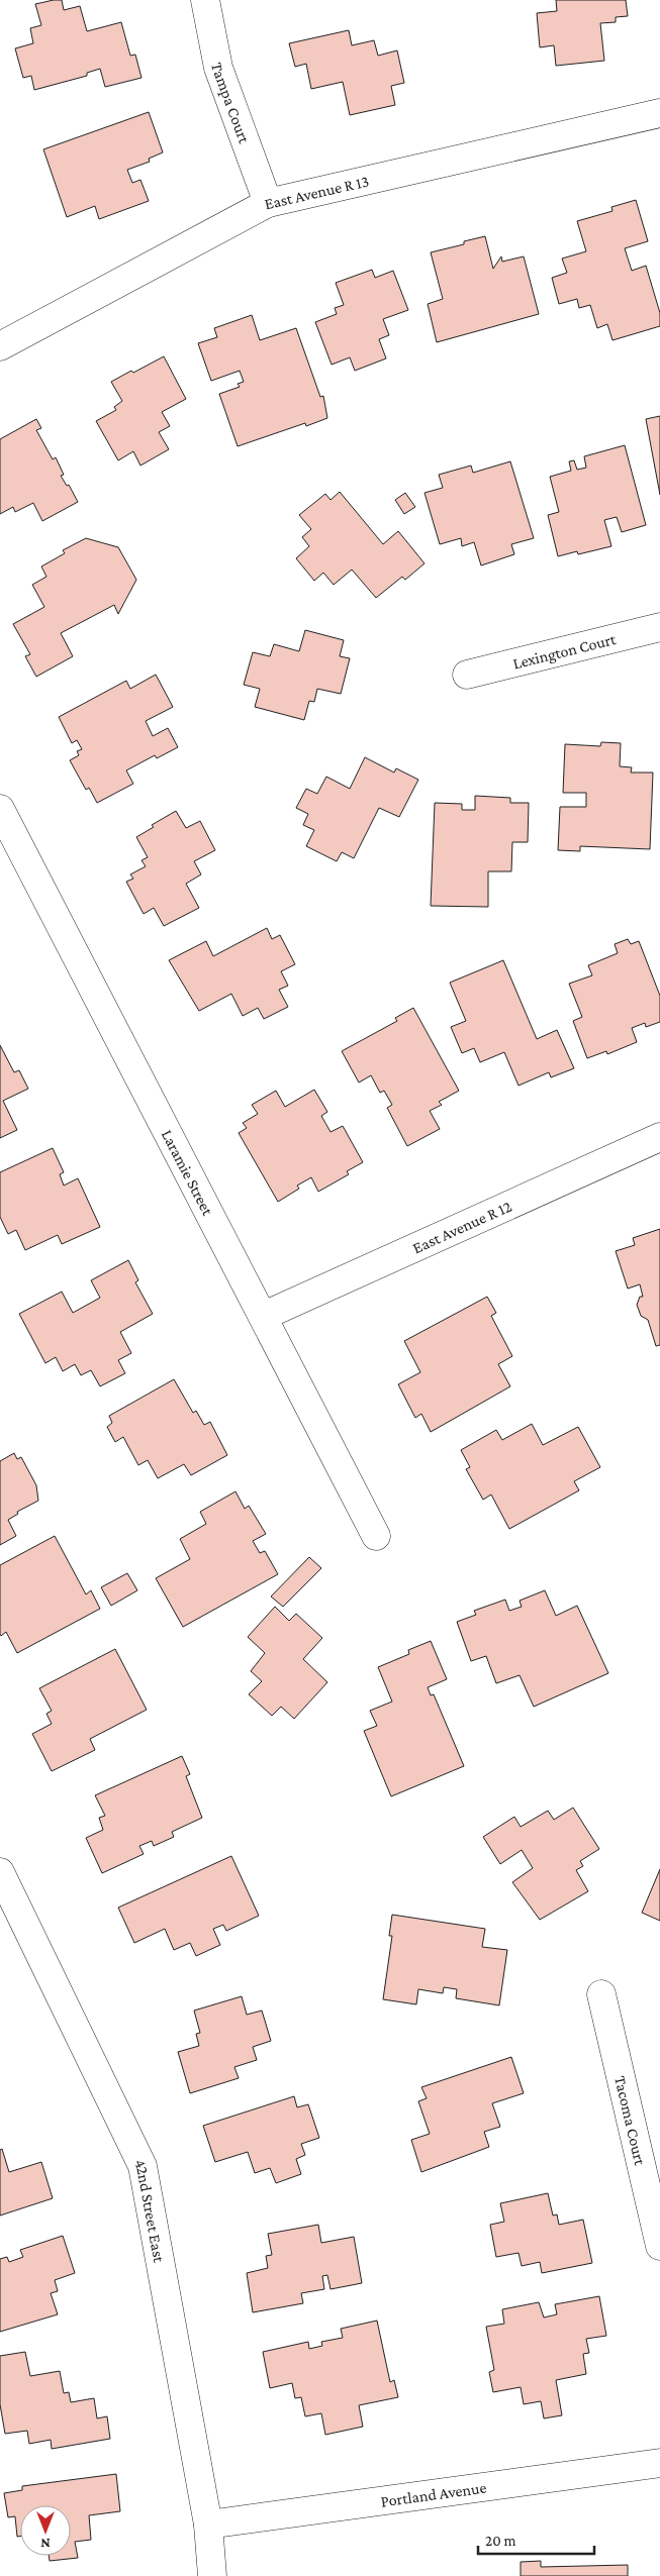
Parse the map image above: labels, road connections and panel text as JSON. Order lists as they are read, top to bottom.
{
  "streets": {
    "street": [
      "Tampa Court",
      "East Avenue R 13",
      "Lexington Court",
      "Laramie Street",
      "East Avenue R 12",
      "Tacoma Court",
      "42nd Street East",
      "Portland Avenue"
    ]
  },
  "crossings": [
    ["Tampa Court", "East Avenue R 13"],
    ["Laramie Street", "East Avenue R 12"],
    ["42nd Street East", "Portland Avenue"]
  ],
  "scale_bar": "20 m",
  "north": "bottom"
}
